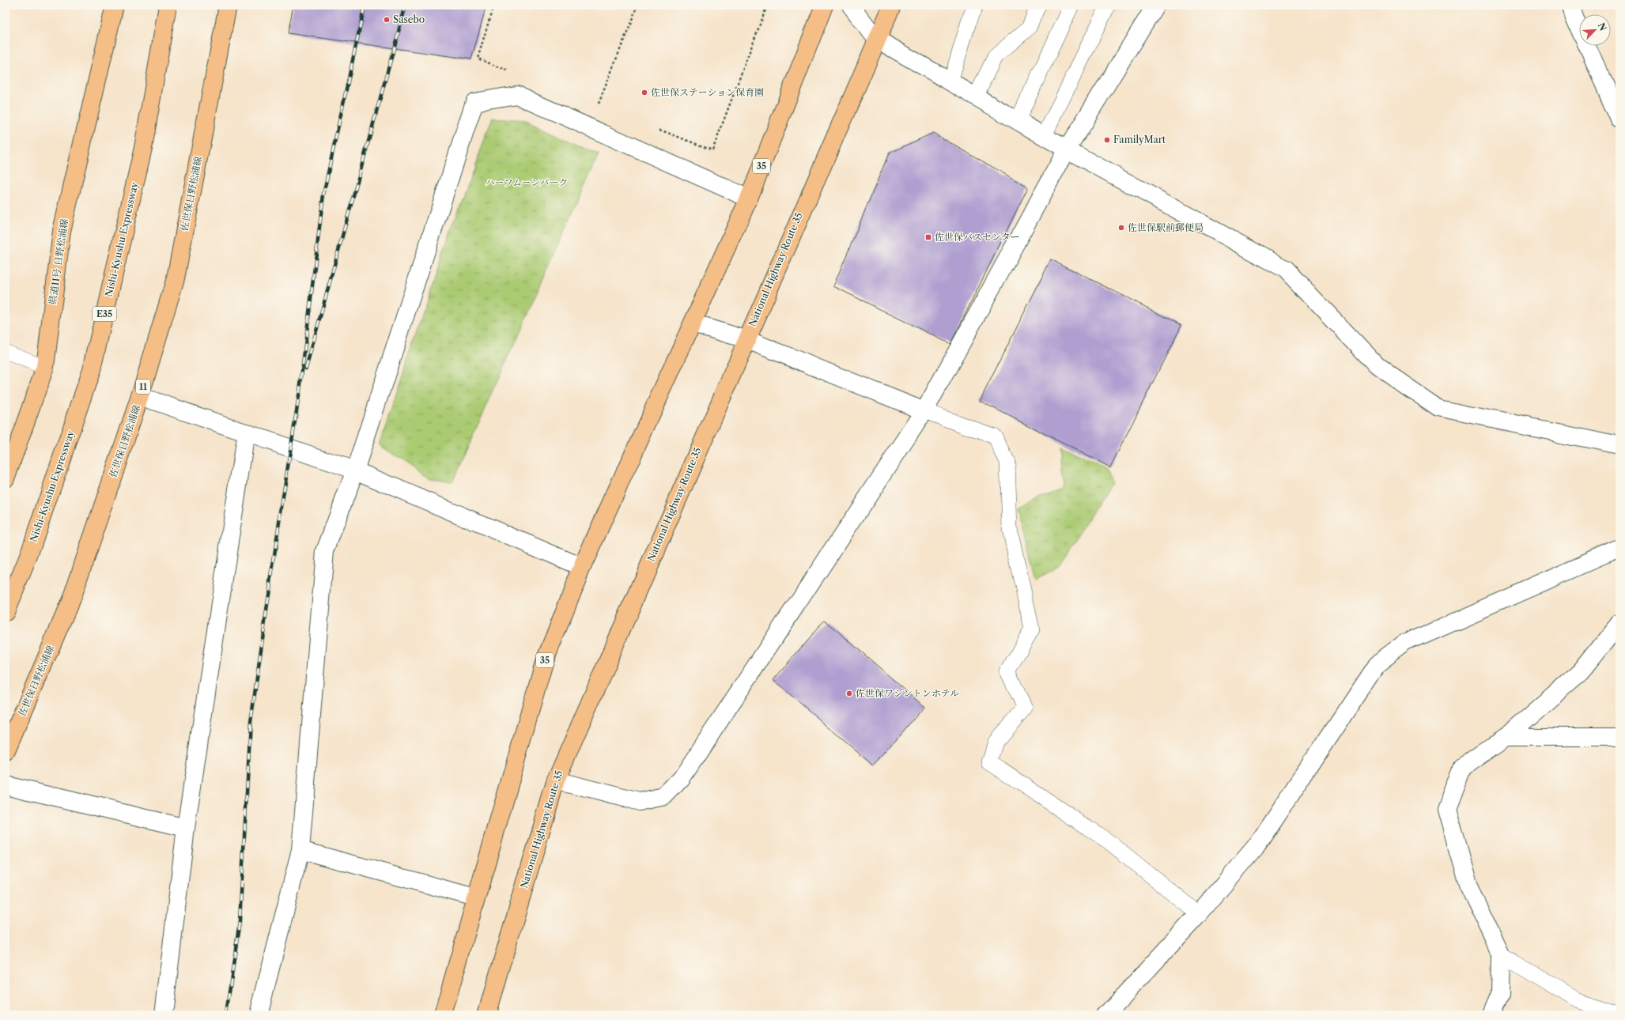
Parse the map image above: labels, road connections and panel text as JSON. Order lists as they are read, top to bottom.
{
  "streets": {
    "main road": [
      "35",
      "佐世保日野松浦線",
      "Nishi-Kyushu Expressway",
      "県道11号 日野松浦線",
      "National Highway Route 35",
      "E35",
      "11"
    ]
  },
  "parks": ["ハーフムーンパーク"],
  "places": {
    "other": [
      "Sasebo",
      "佐世保ステーション保育園",
      "FamilyMart",
      "佐世保駅前郵便局",
      "佐世保ワシントンホテル"
    ],
    "transit": ["佐世保バスセンター"]
  },
  "north": "top right"
}
